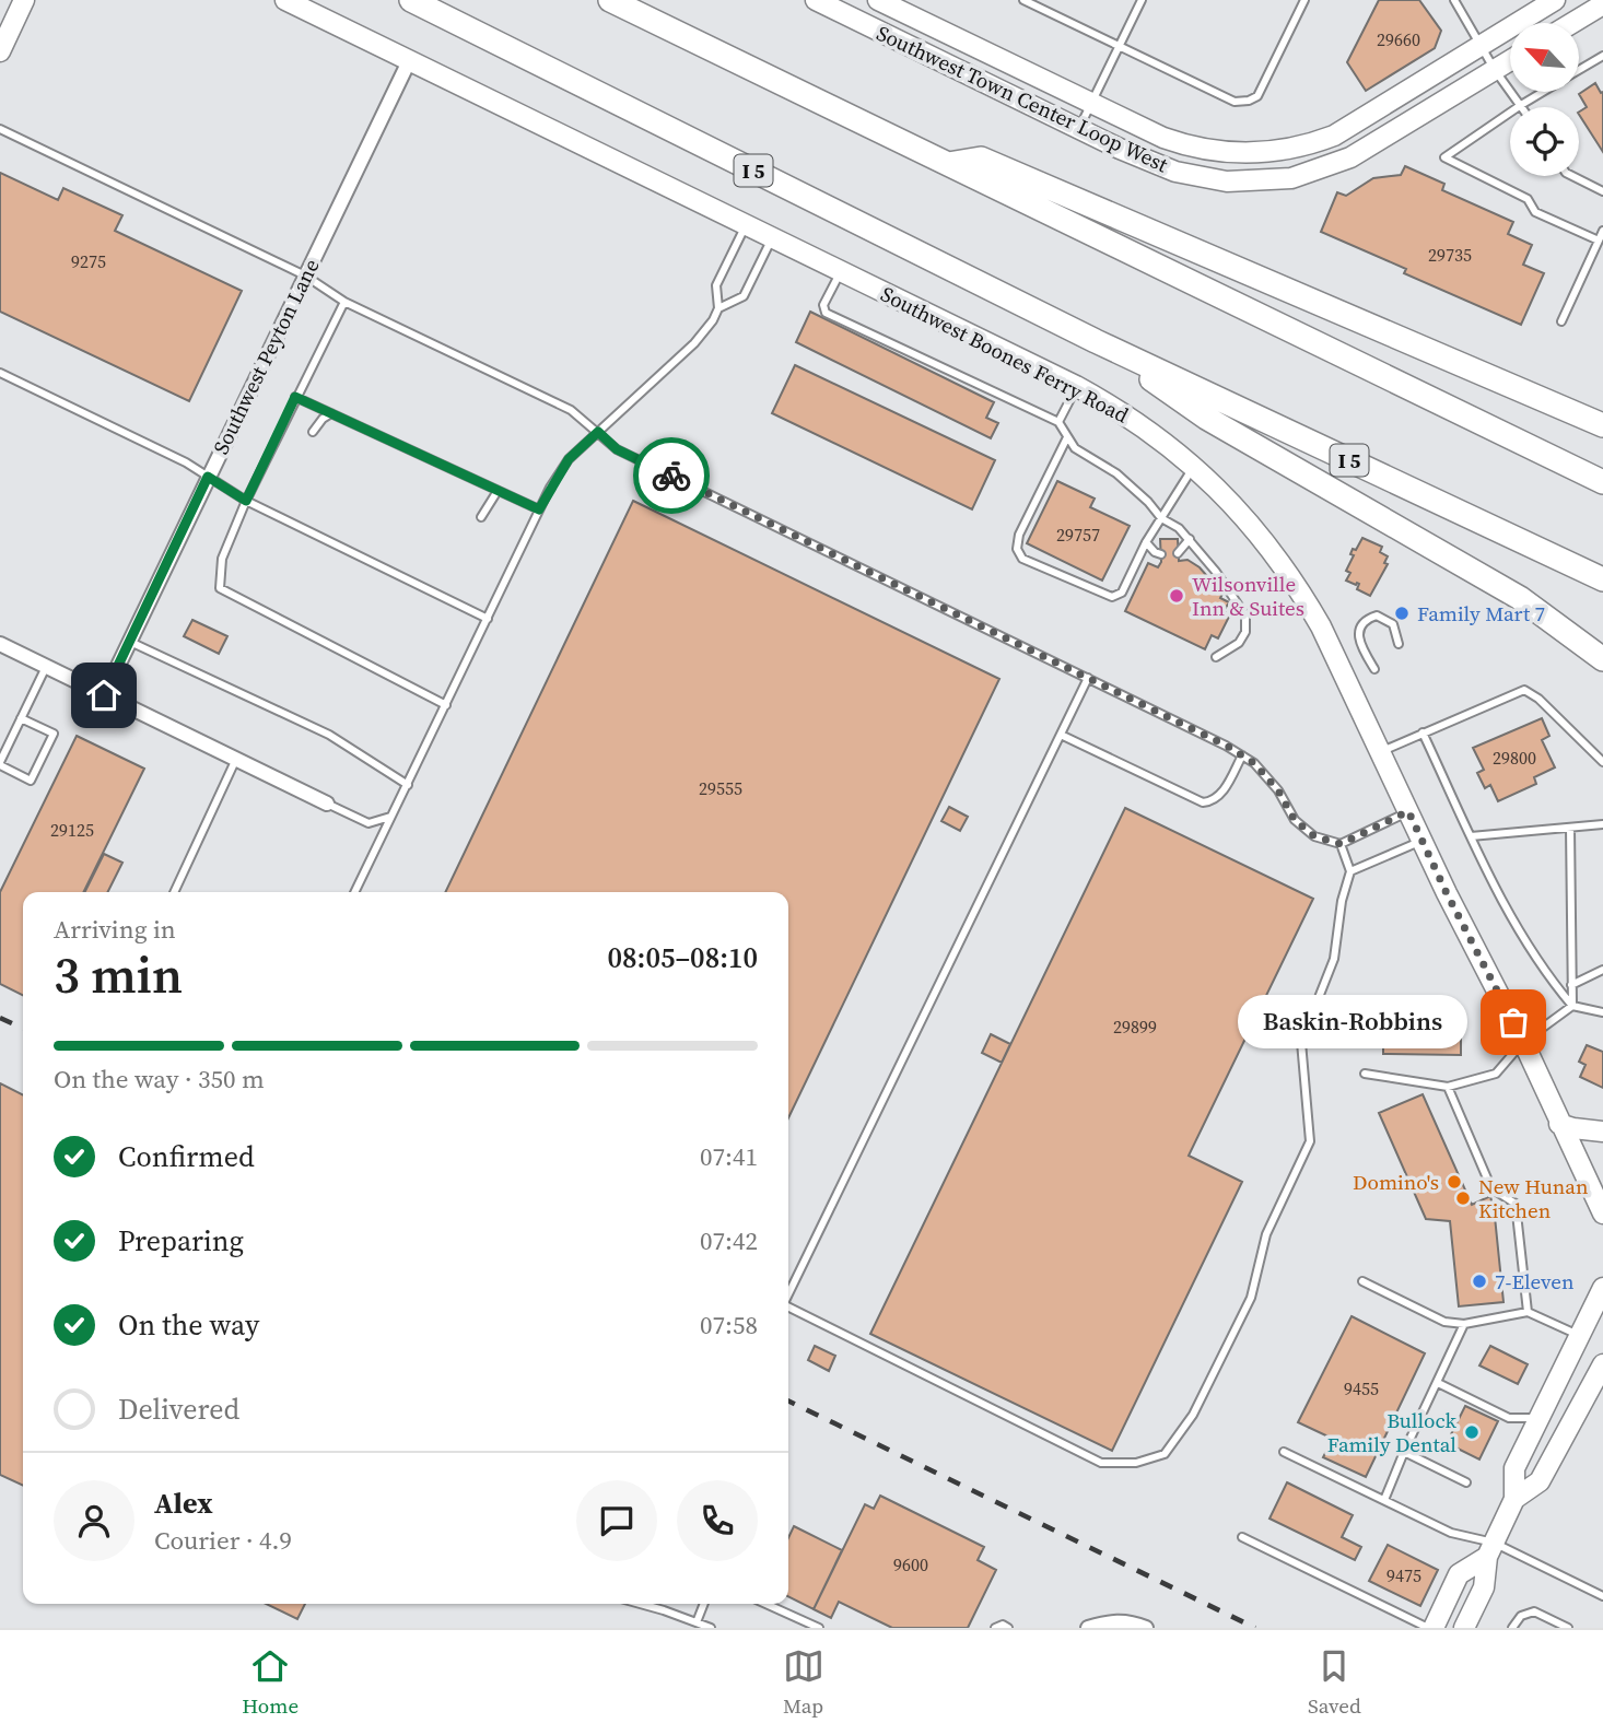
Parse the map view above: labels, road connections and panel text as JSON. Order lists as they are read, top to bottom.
{
  "streets": {
    "highway": ["I 5"],
    "main road": ["Southwest Town Center Loop West", "Southwest Boones Ferry Road"],
    "street": ["Southwest Peyton Lane"]
  },
  "crossings": [
    ["Southwest Boones Ferry Road", "Southwest Peyton Lane"]
  ],
  "places": [
    "Wilsonville Inn & Suites",
    "Family Mart 7",
    "Baskin-Robbins",
    "Domino's",
    "New Hunan Kitchen",
    "7-Eleven",
    "Bullock Family Dental"
  ],
  "house_numbers": [
    "29660",
    "29735",
    "9275",
    "29757",
    "29800",
    "29555",
    "29125",
    "29899",
    "9455",
    "9600",
    "9475"
  ],
  "north": "top left",
  "page": {
    "heading": ["3 min", "Arriving in", "08:05–08:10"],
    "panel": ["Alex", "Courier · 4.9"],
    "bubble": "Baskin-Robbins",
    "bar": "On the way · 350 m",
    "list": [
      ["Confirmed", "07:41"],
      ["Preparing", "07:42"],
      ["On the way", "07:58"],
      "Delivered"
    ],
    "tabs": ["Home", "Map", "Saved"]
  }
}
